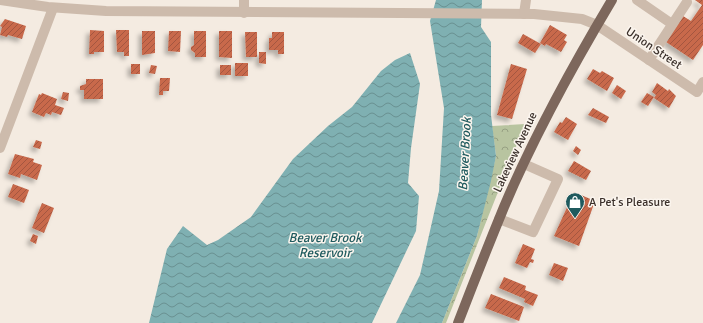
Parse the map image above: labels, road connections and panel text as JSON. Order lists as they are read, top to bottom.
{
  "streets": {
    "main road": ["Lakeview Avenue"],
    "street": ["Union Street"]
  },
  "crossings": [
    ["Union Street", "Lakeview Avenue"]
  ],
  "water": ["Beaver Brook", "Beaver Brook Reservoir"],
  "places": {
    "shop": ["A Pet's Pleasure"]
  }
}
